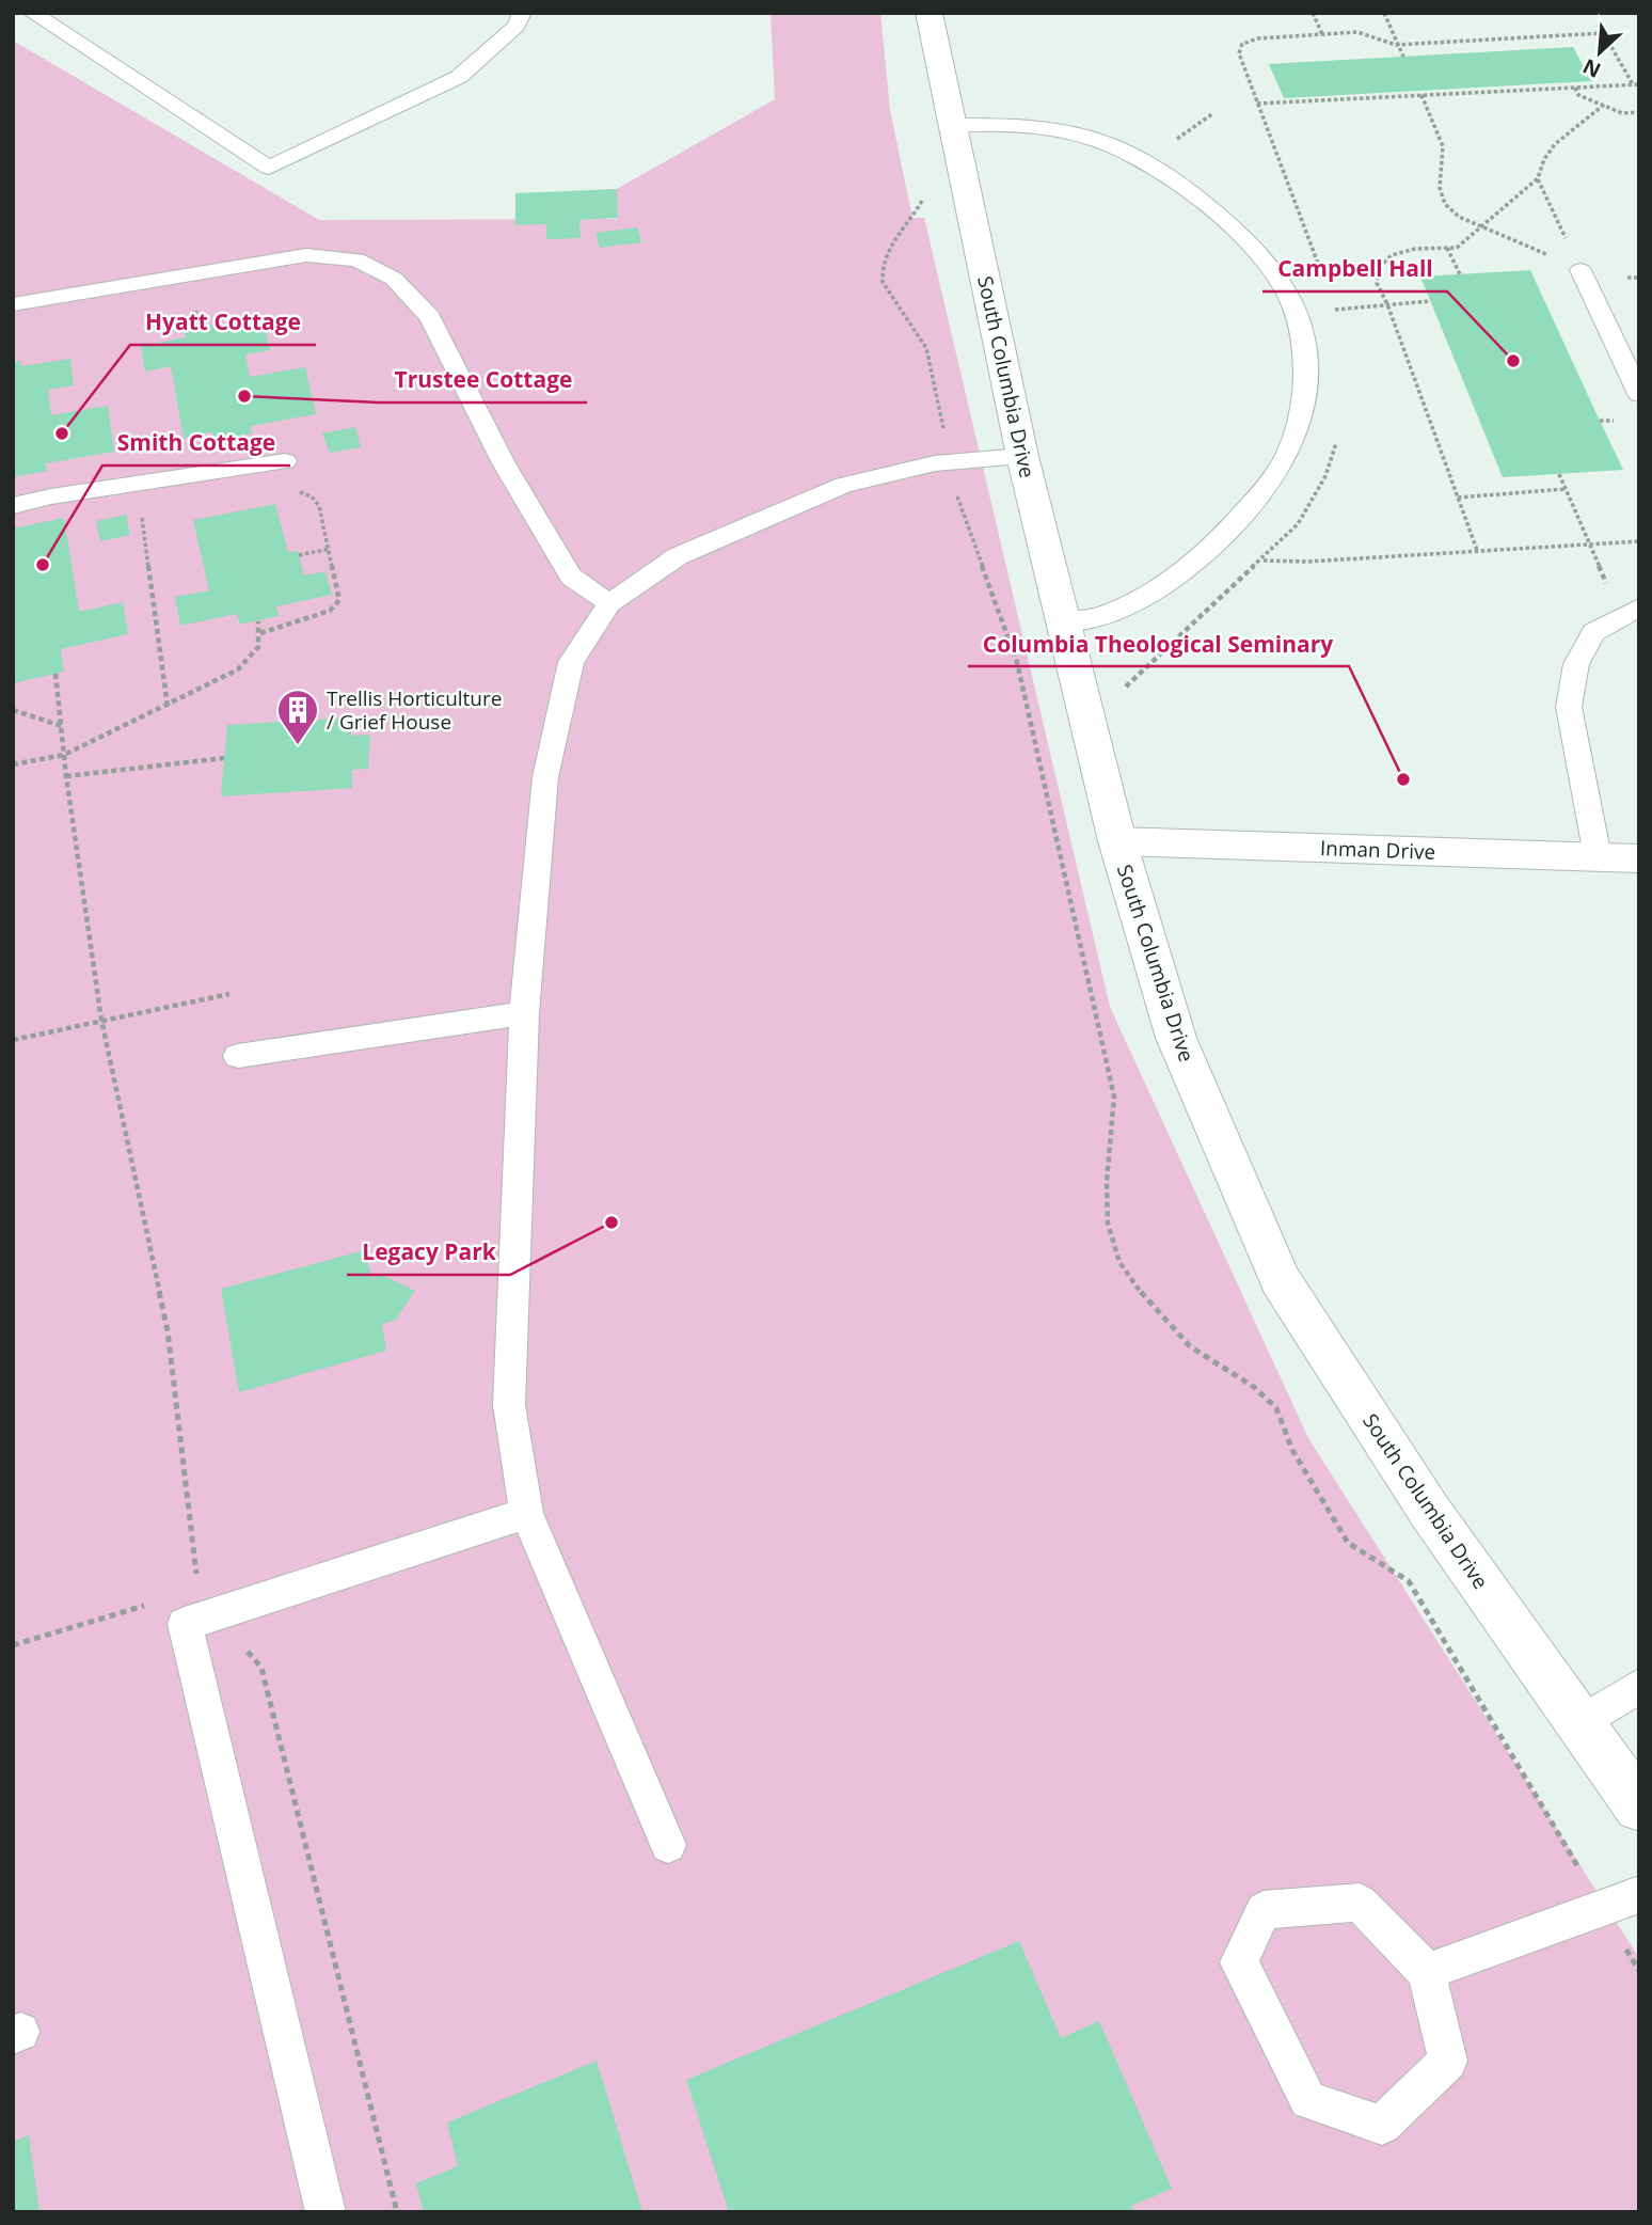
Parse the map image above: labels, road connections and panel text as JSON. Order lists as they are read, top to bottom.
{
  "streets": {
    "main road": ["South Columbia Drive", "Inman Drive"]
  },
  "crossings": [
    ["South Columbia Drive", "Inman Drive"]
  ],
  "places": {
    "other": [
      "Campbell Hall",
      "Trustee Cottage",
      "Hyatt Cottage",
      "Smith Cottage",
      "Columbia Theological Seminary",
      "Legacy Park"
    ],
    "building": ["Trellis Horticulture / Grief House"]
  },
  "north": "bottom left"
}
